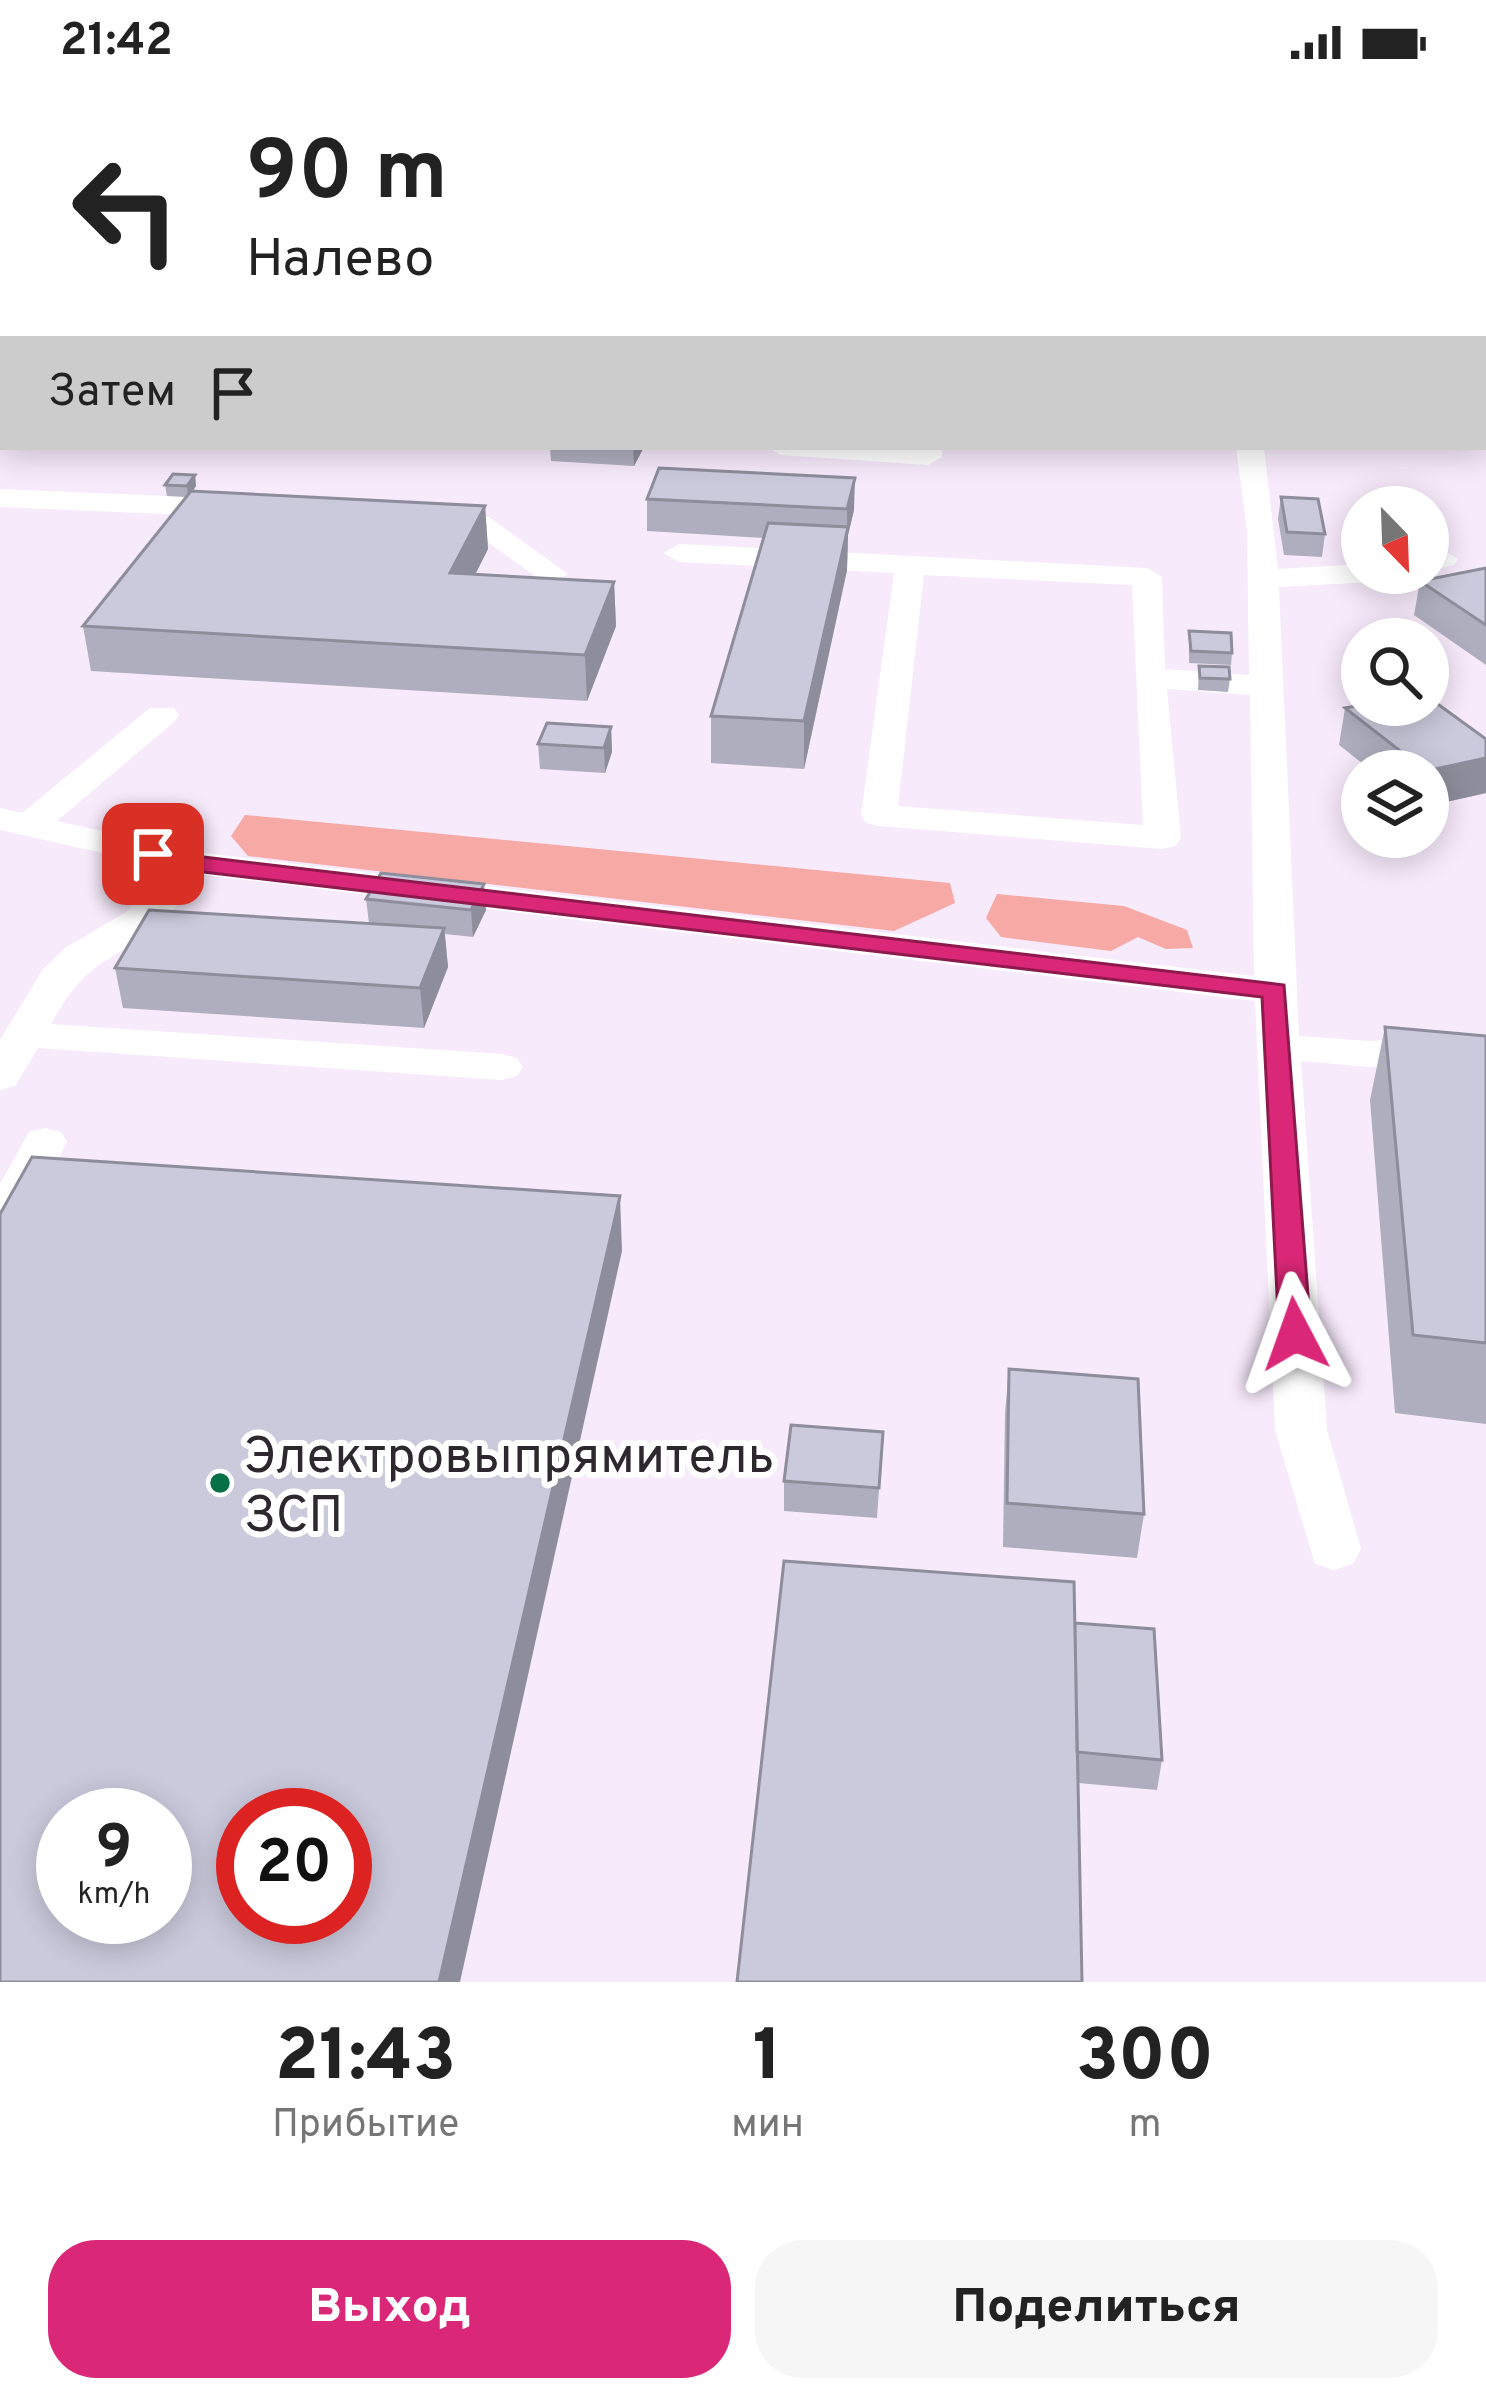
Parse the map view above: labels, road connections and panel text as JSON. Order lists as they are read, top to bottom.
{
  "places": ["Электровыпрямитель ЗСП"],
  "north": "bottom right",
  "page": {
    "status": "21:42",
    "turn": ["90 m", "Налево"],
    "then": "Затем",
    "speed": "9 km/h",
    "limit": "20",
    "eta": [
      "21:43",
      "Прибытие",
      "1",
      "мин",
      "300",
      "m"
    ],
    "buttons": ["Выход", "Поделиться"]
  }
}
